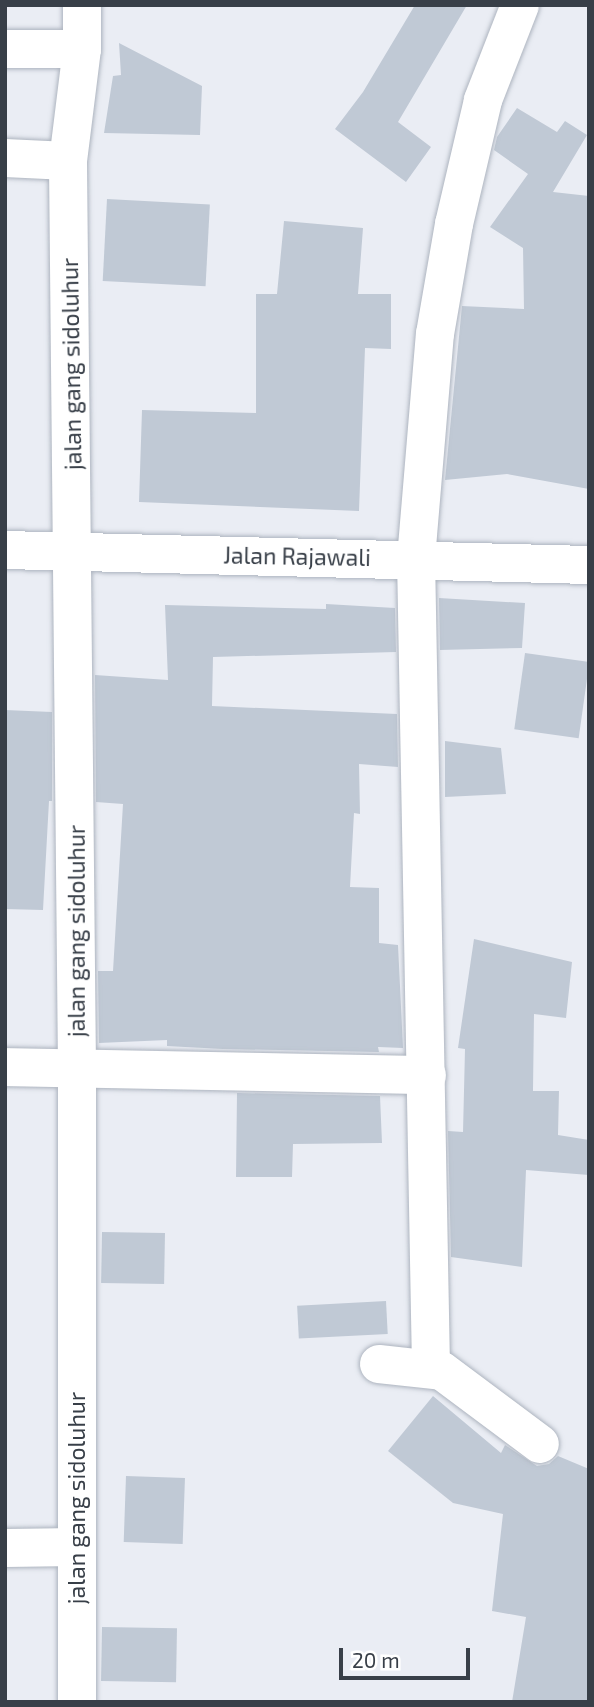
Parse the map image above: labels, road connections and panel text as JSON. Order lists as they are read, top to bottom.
{
  "streets": {
    "street": ["jalan gang sidoluhur", "Jalan Rajawali"]
  },
  "crossings": [
    ["jalan gang sidoluhur", "Jalan Rajawali"]
  ],
  "scale_bar": "20 m"
}
